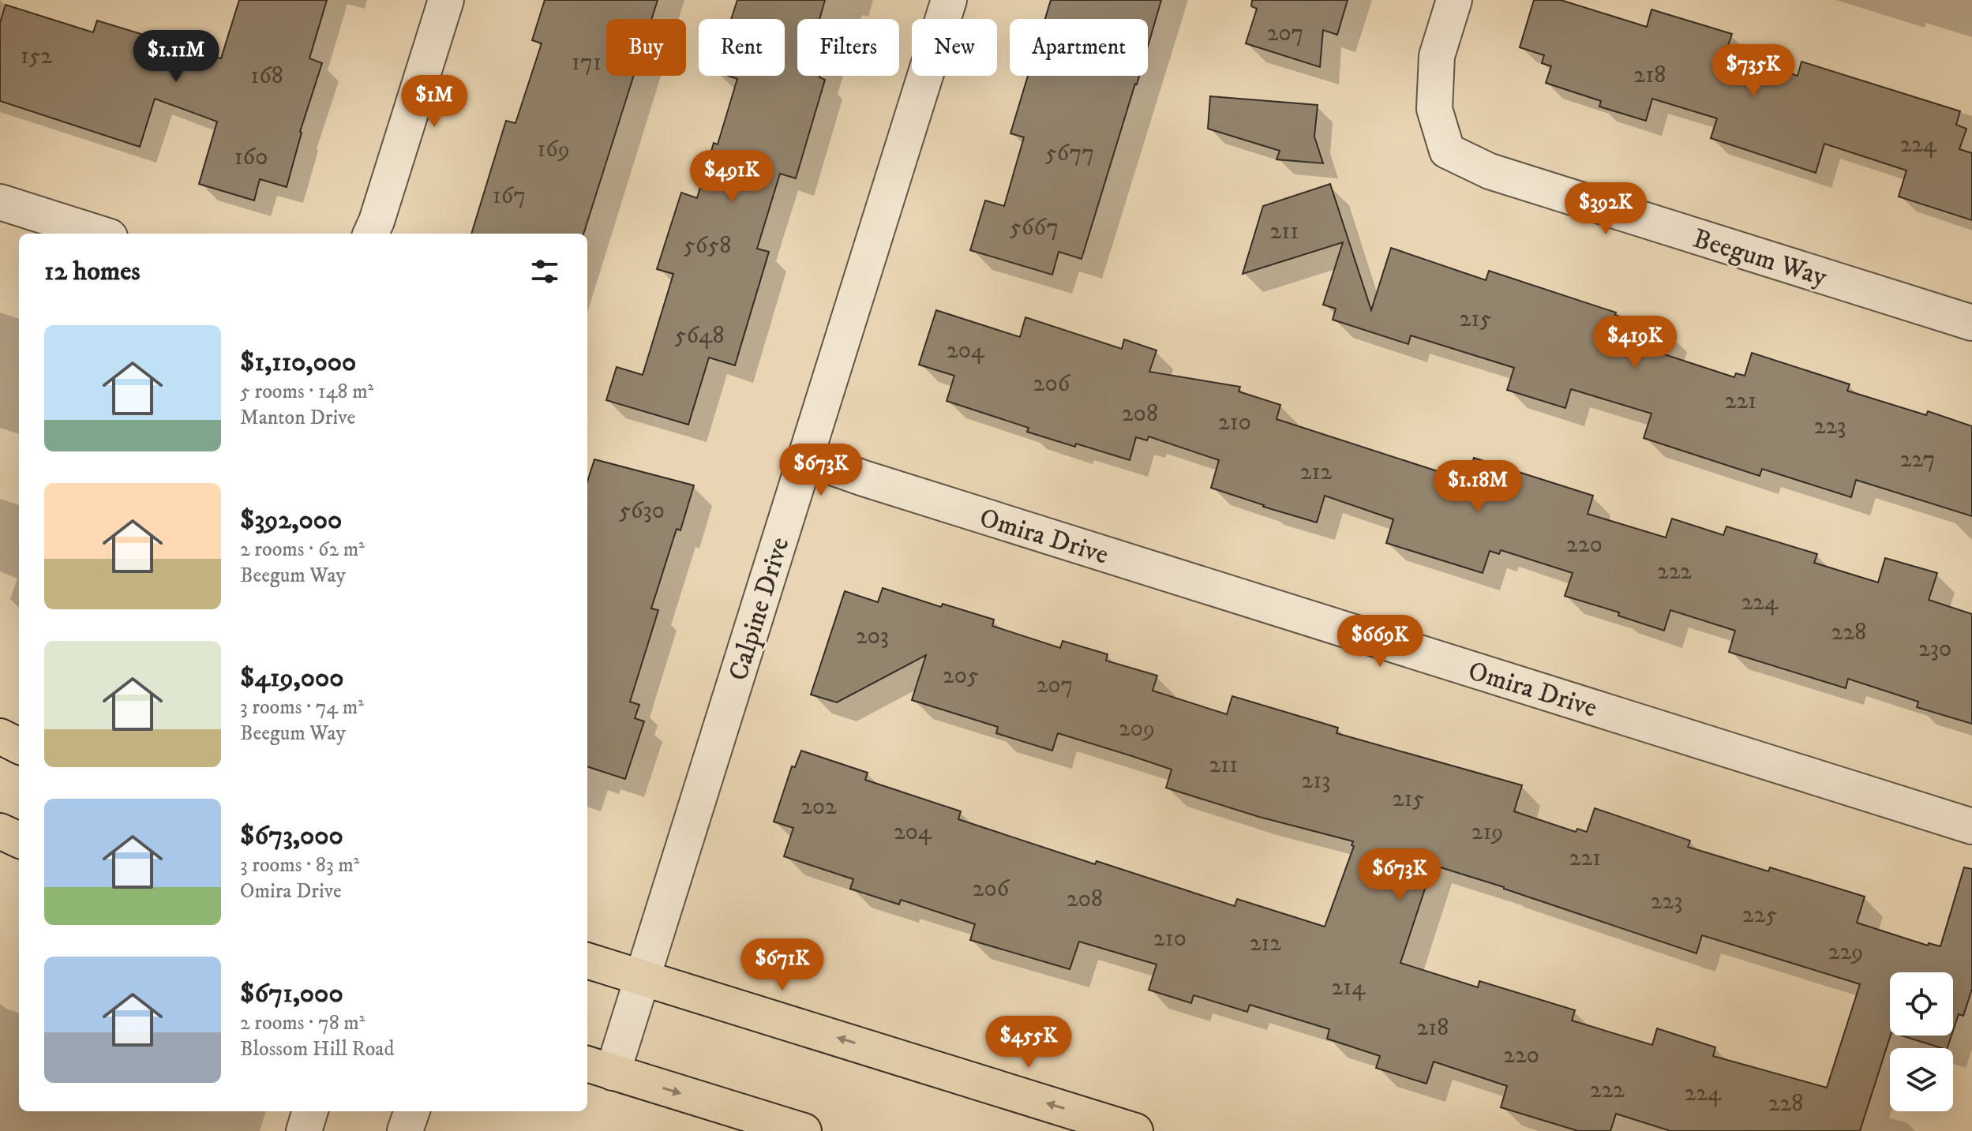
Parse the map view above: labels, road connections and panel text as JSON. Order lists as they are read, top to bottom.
{
  "streets": {
    "street": ["Beegum Way", "Omira Drive", "Calpine Drive"]
  },
  "crossings": [
    ["Omira Drive", "Calpine Drive"]
  ],
  "house_numbers": [
    "207",
    "152",
    "171",
    "218",
    "168",
    "224",
    "169",
    "5677",
    "160",
    "167",
    "5667",
    "211",
    "5658",
    "215",
    "5648",
    "204",
    "206",
    "221",
    "208",
    "210",
    "223",
    "227",
    "212",
    "5630",
    "220",
    "222",
    "224",
    "228",
    "203",
    "230",
    "205",
    "207",
    "209",
    "211",
    "213",
    "215",
    "202",
    "204",
    "219",
    "221",
    "206",
    "208",
    "223",
    "225",
    "210",
    "212",
    "229",
    "214",
    "218",
    "220",
    "222",
    "224",
    "228"
  ],
  "page": {
    "chip": [
      "Buy",
      "Rent",
      "Filters",
      "New",
      "Apartment"
    ],
    "price": [
      "$1.11M",
      "$735K",
      "$1M",
      "$491K",
      "$392K",
      "$419K",
      "$673K",
      "$1.18M",
      "$669K",
      "$673K",
      "$671K",
      "$455K"
    ],
    "heading": "12 homes",
    "list": [
      {
        "name": "$1,110,000",
        "note": "5 rooms · 148 m² · Manton Drive"
      },
      {
        "name": "$392,000",
        "note": "2 rooms · 62 m² · Beegum Way"
      },
      {
        "name": "$419,000",
        "note": "3 rooms · 74 m² · Beegum Way"
      },
      {
        "name": "$673,000",
        "note": "3 rooms · 83 m² · Omira Drive"
      },
      {
        "name": "$671,000",
        "note": "2 rooms · 78 m² · Blossom Hill Road"
      }
    ]
  }
}
